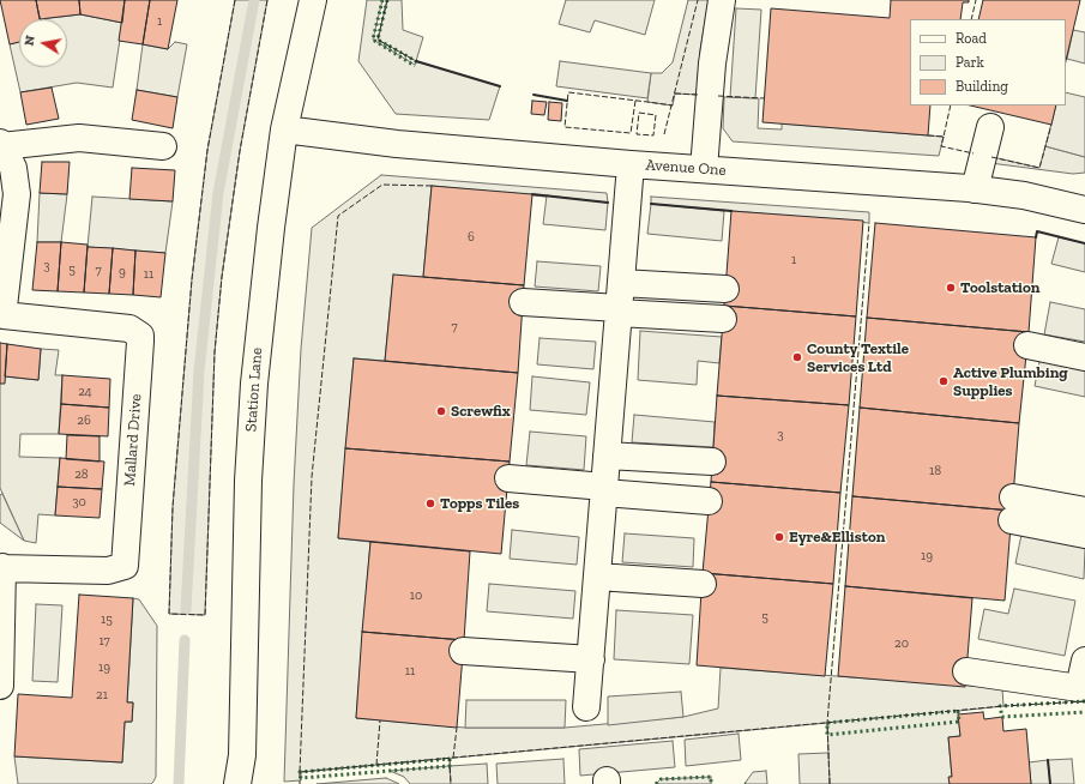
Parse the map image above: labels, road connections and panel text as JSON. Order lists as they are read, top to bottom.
{
  "streets": {
    "street": ["Avenue One", "Station Lane", "Mallard Drive"]
  },
  "crossings": [
    ["Avenue One", "Station Lane"]
  ],
  "places": [
    "Toolstation",
    "County Textile Services Ltd",
    "Active Plumbing Supplies",
    "Screwfix",
    "Topps Tiles",
    "Eyre&Elliston"
  ],
  "house_numbers": [
    "1",
    "6",
    "1",
    "3",
    "5",
    "7",
    "9",
    "11",
    "7",
    "24",
    "26",
    "3",
    "18",
    "28",
    "30",
    "19",
    "10",
    "5",
    "15",
    "17",
    "20",
    "19",
    "11",
    "21"
  ],
  "legend": ["Road", "Park", "Building"],
  "north": "left"
}
